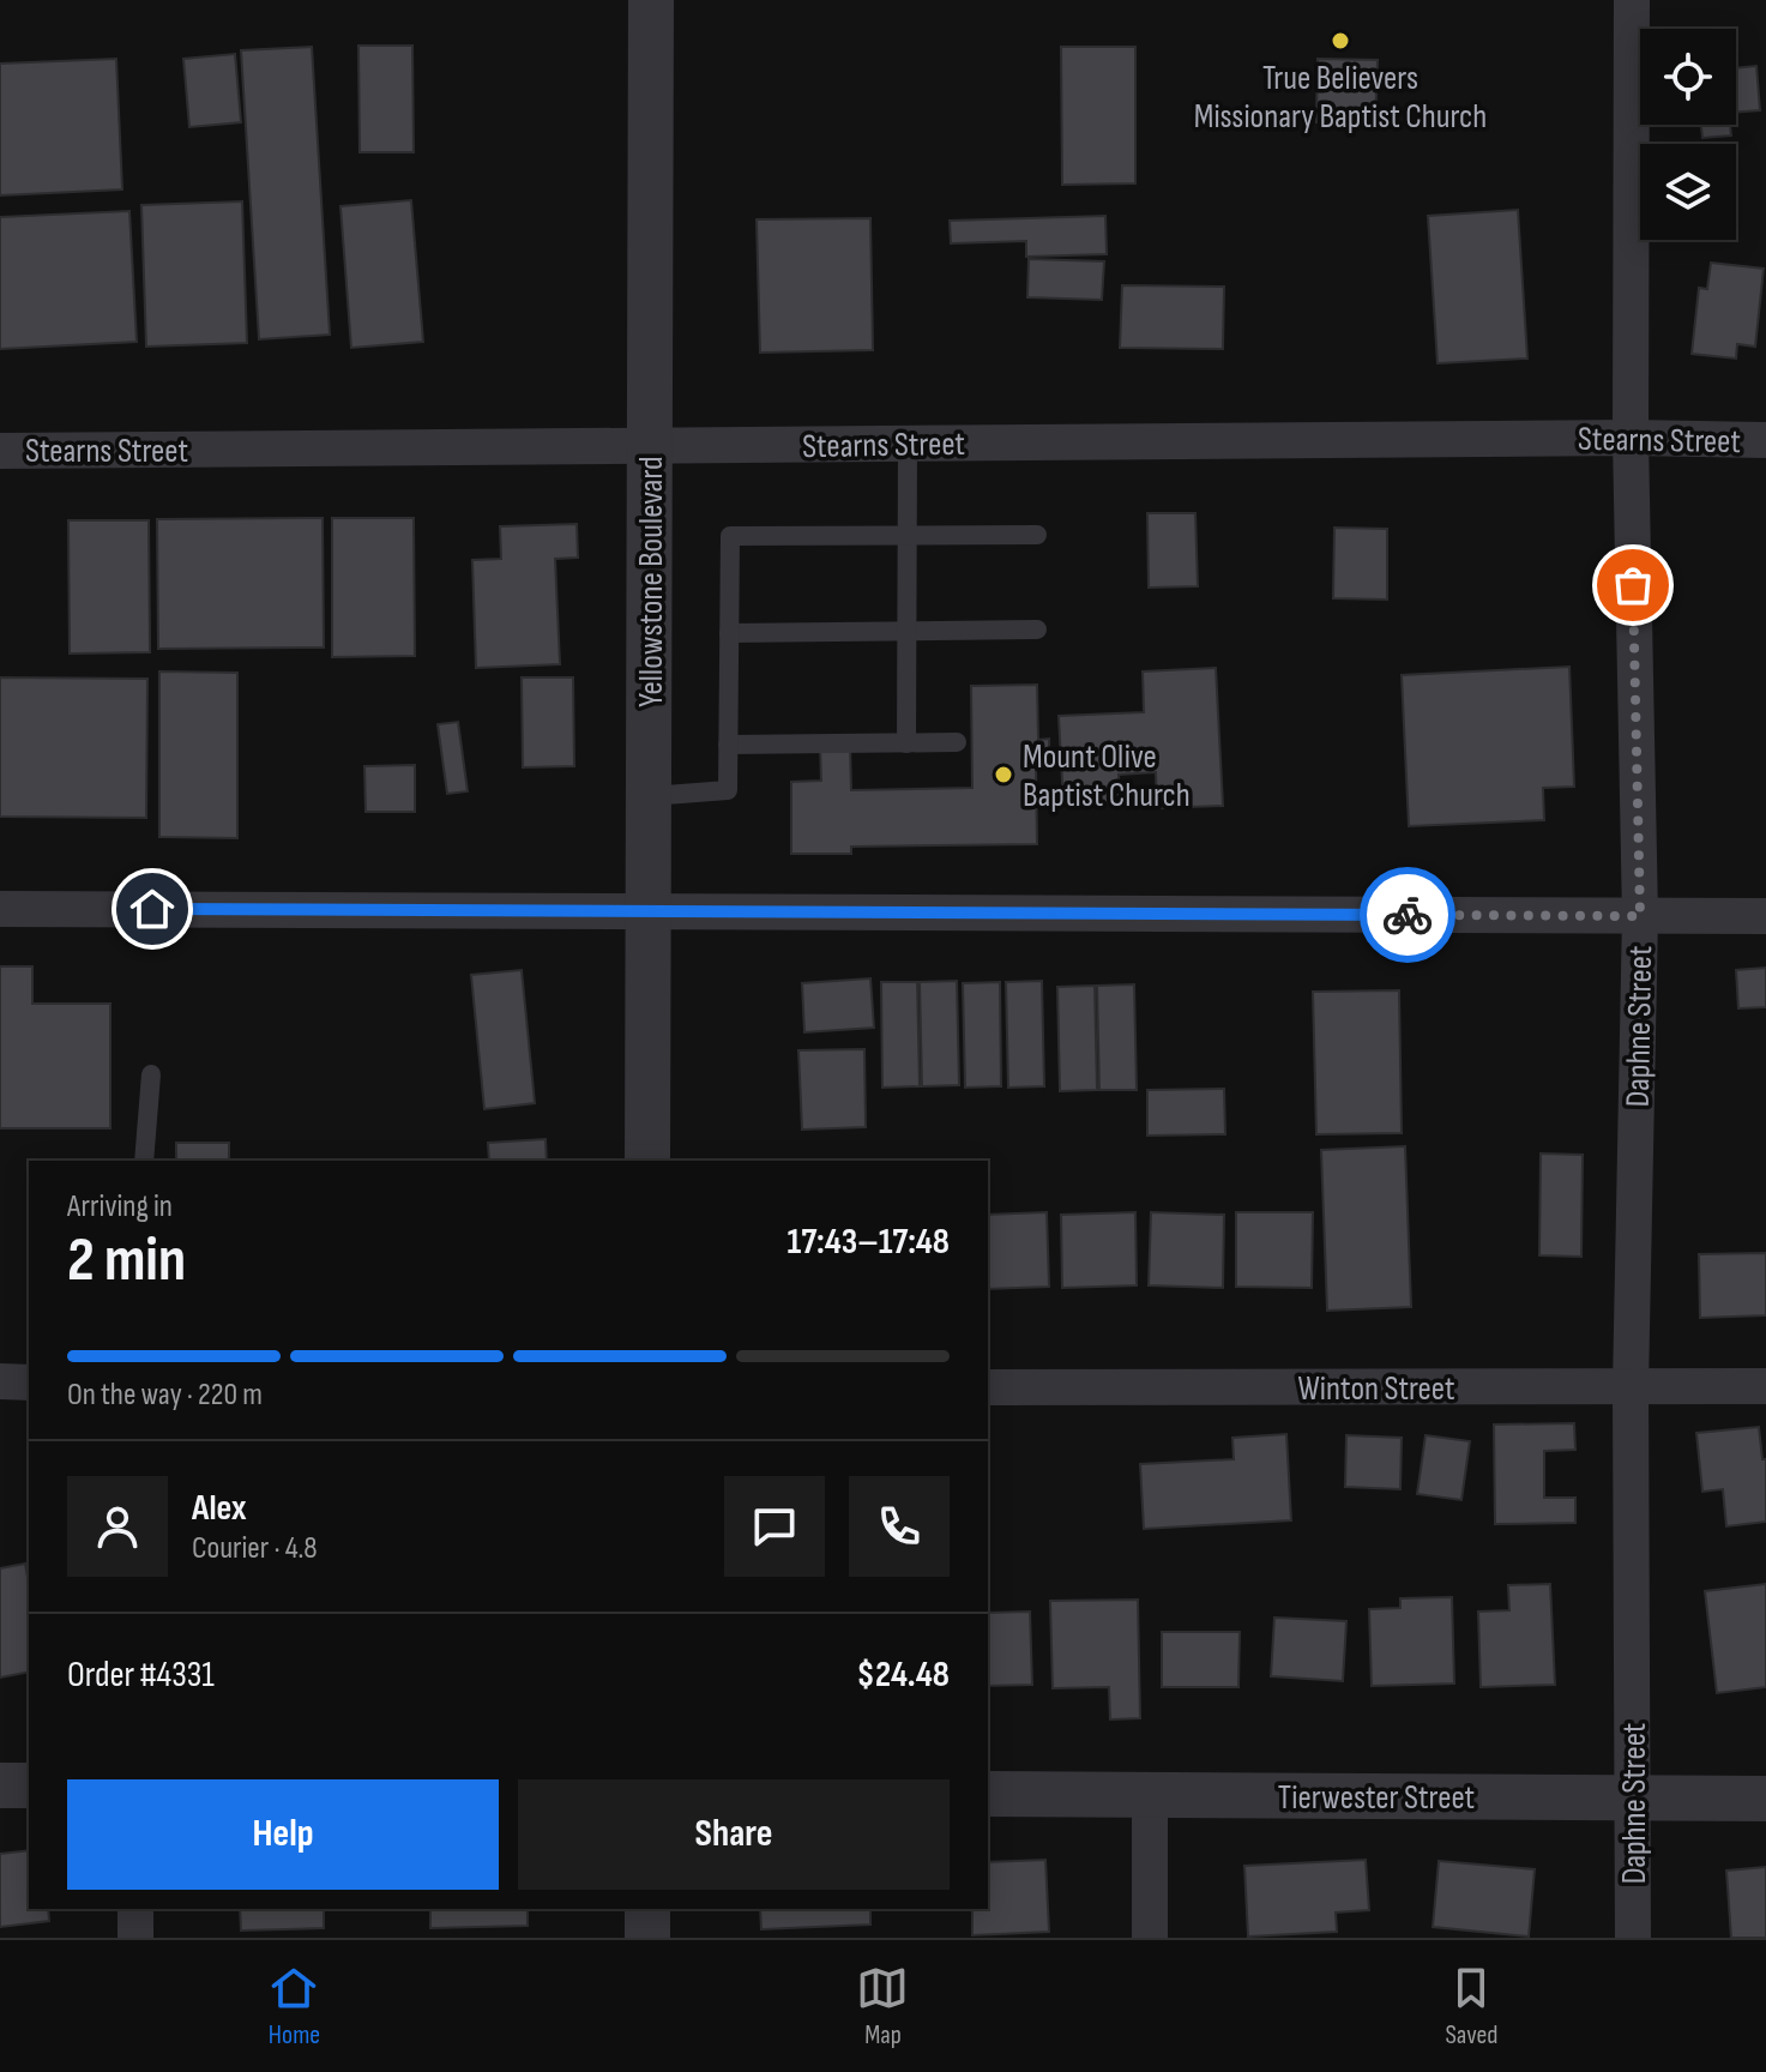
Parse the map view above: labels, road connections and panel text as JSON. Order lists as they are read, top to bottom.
{
  "streets": {
    "street": [
      "Stearns Street",
      "Yellowstone Boulevard",
      "Daphne Street",
      "Winton Street",
      "Tierwester Street"
    ]
  },
  "crossings": [
    ["Stearns Street", "Yellowstone Boulevard"],
    ["Stearns Street", "Daphne Street"],
    ["Daphne Street", "Winton Street"],
    ["Daphne Street", "Tierwester Street"]
  ],
  "places": ["True Believers Missionary Baptist Church", "Mount Olive Baptist Church"],
  "page": {
    "heading": ["2 min", "Arriving in", "17:43–17:48"],
    "panel": [
      "Alex",
      "Courier · 4.8",
      "Order #4331",
      "$24.48"
    ],
    "bar": "On the way · 220 m",
    "buttons": ["Help", "Share"],
    "tabs": ["Home", "Map", "Saved"]
  }
}
